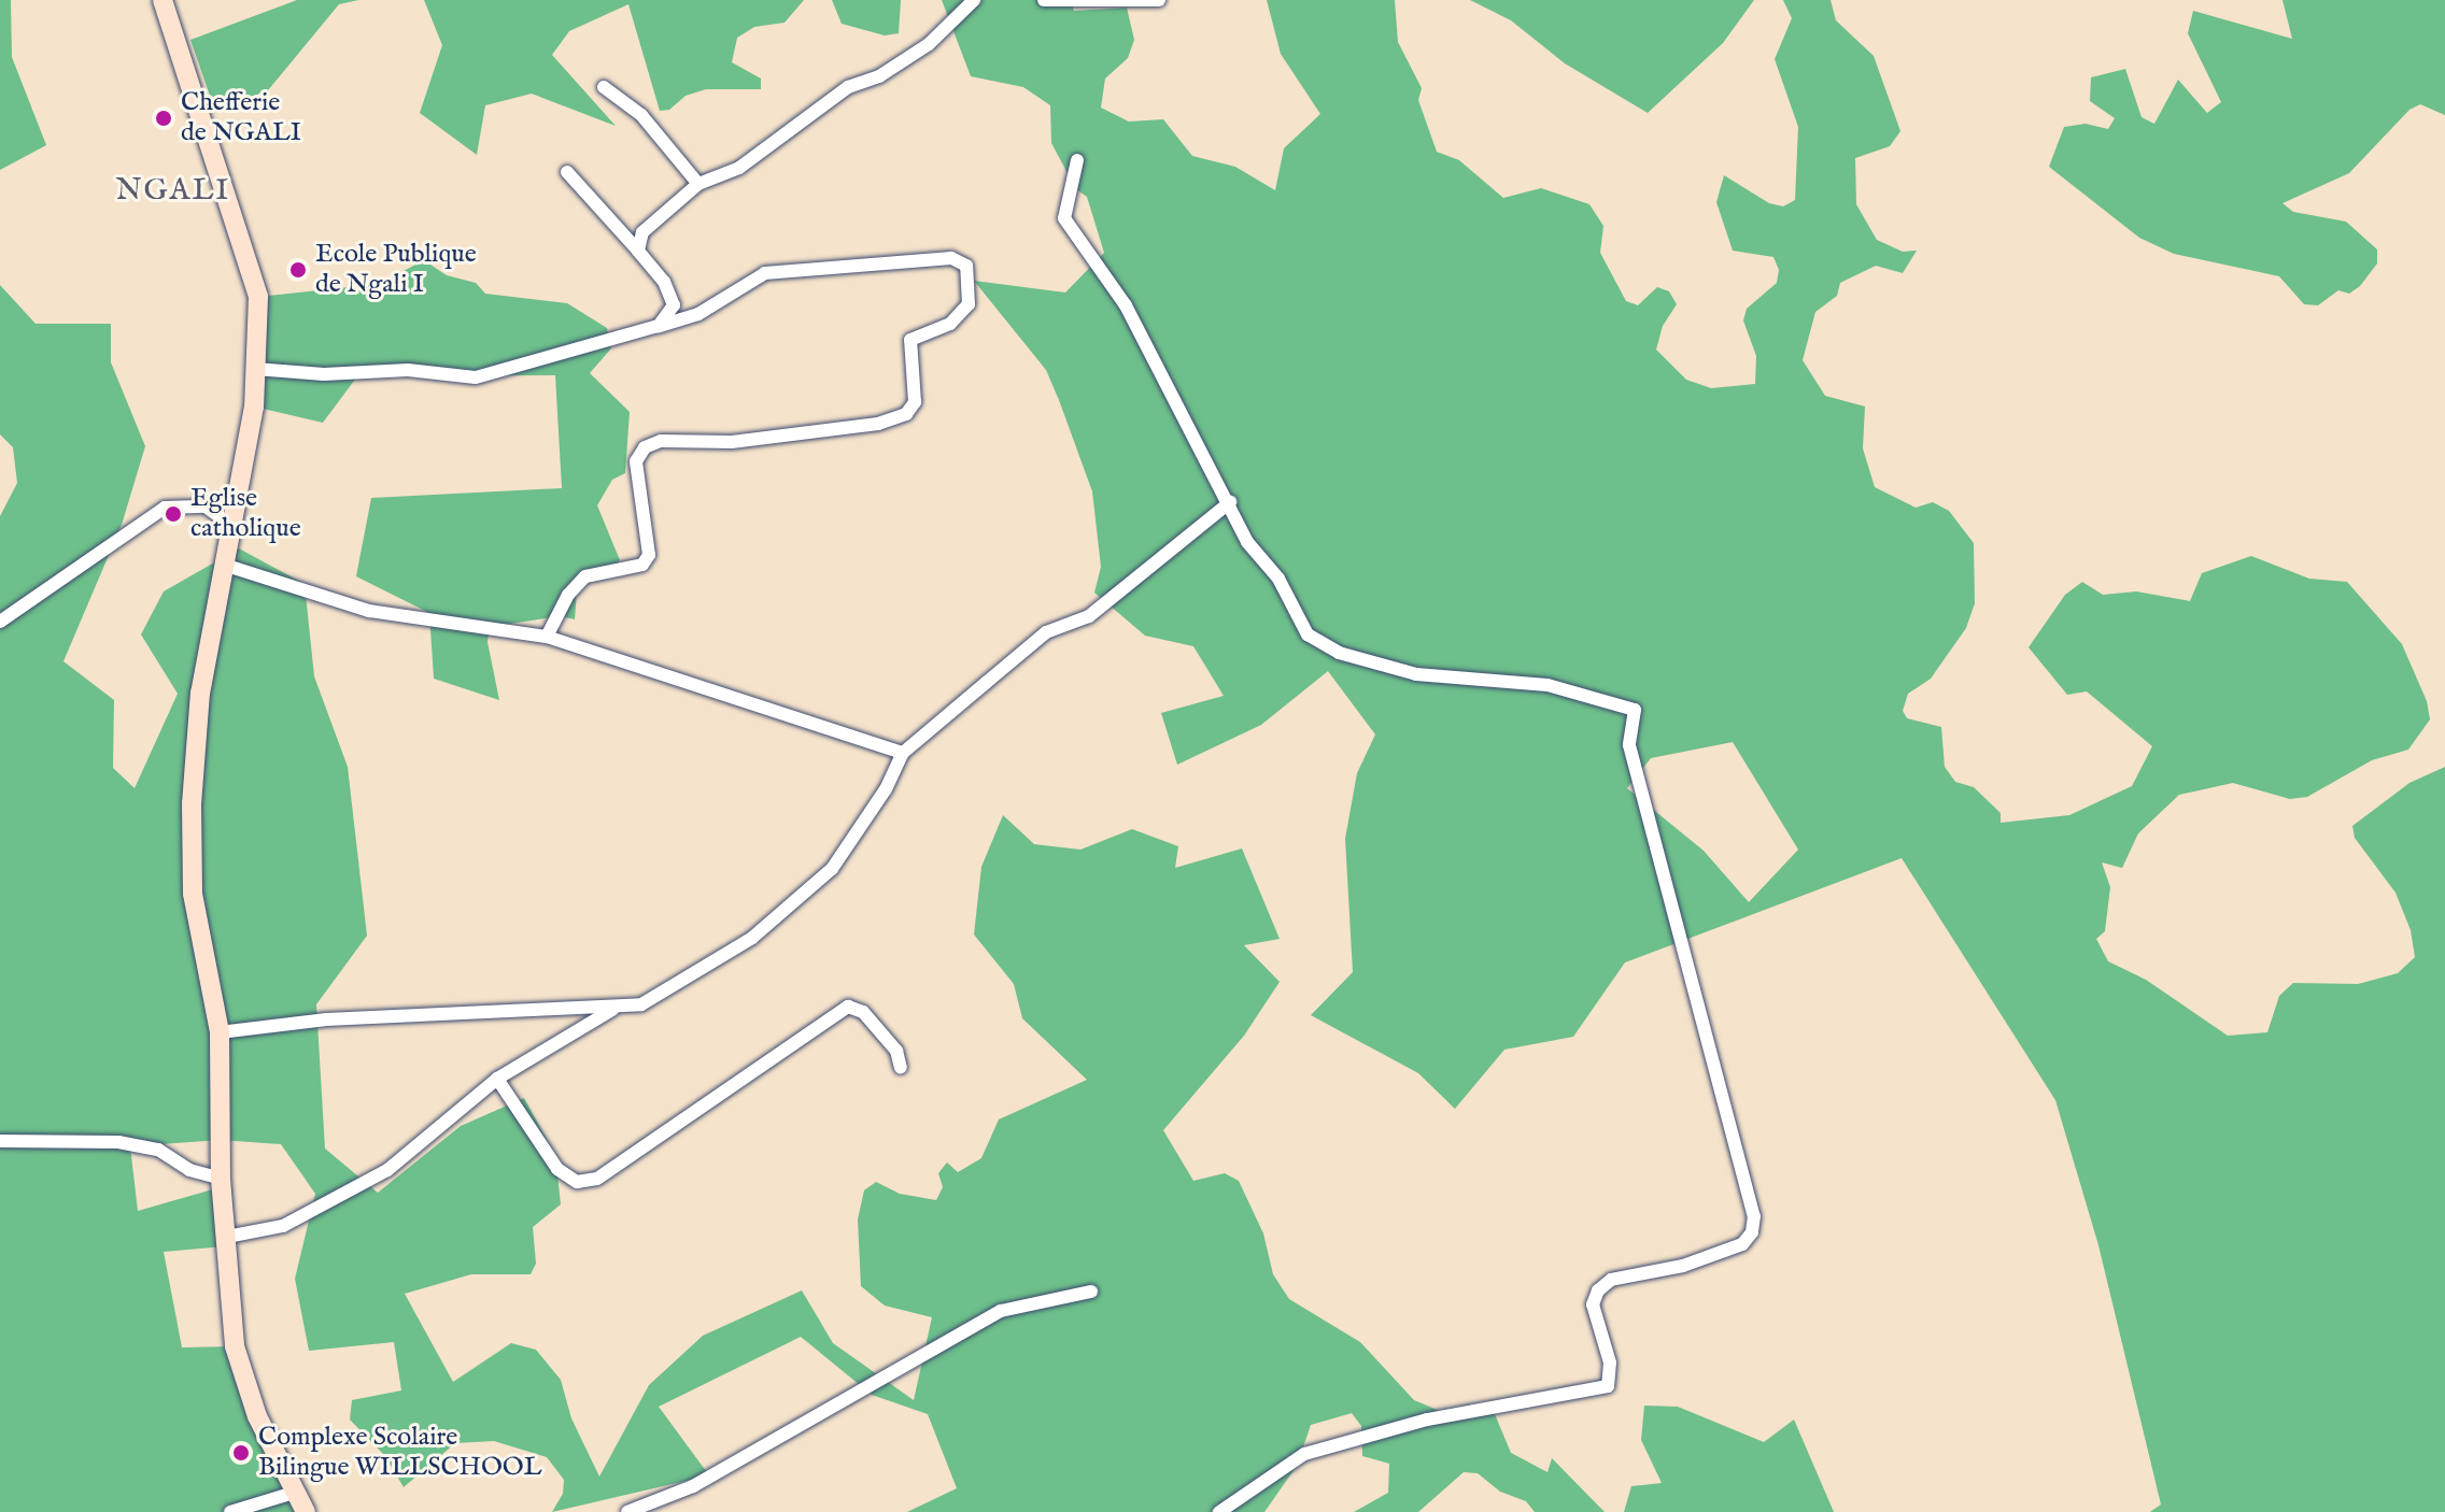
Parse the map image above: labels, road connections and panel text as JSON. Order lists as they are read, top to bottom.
{
  "districts": ["NGALI"],
  "places": [
    "Chefferie de NGALI",
    "Ecole Publique de Ngali I",
    "Eglise catholique",
    "Complexe Scolaire Bilingue WILLSCHOOL"
  ]
}
